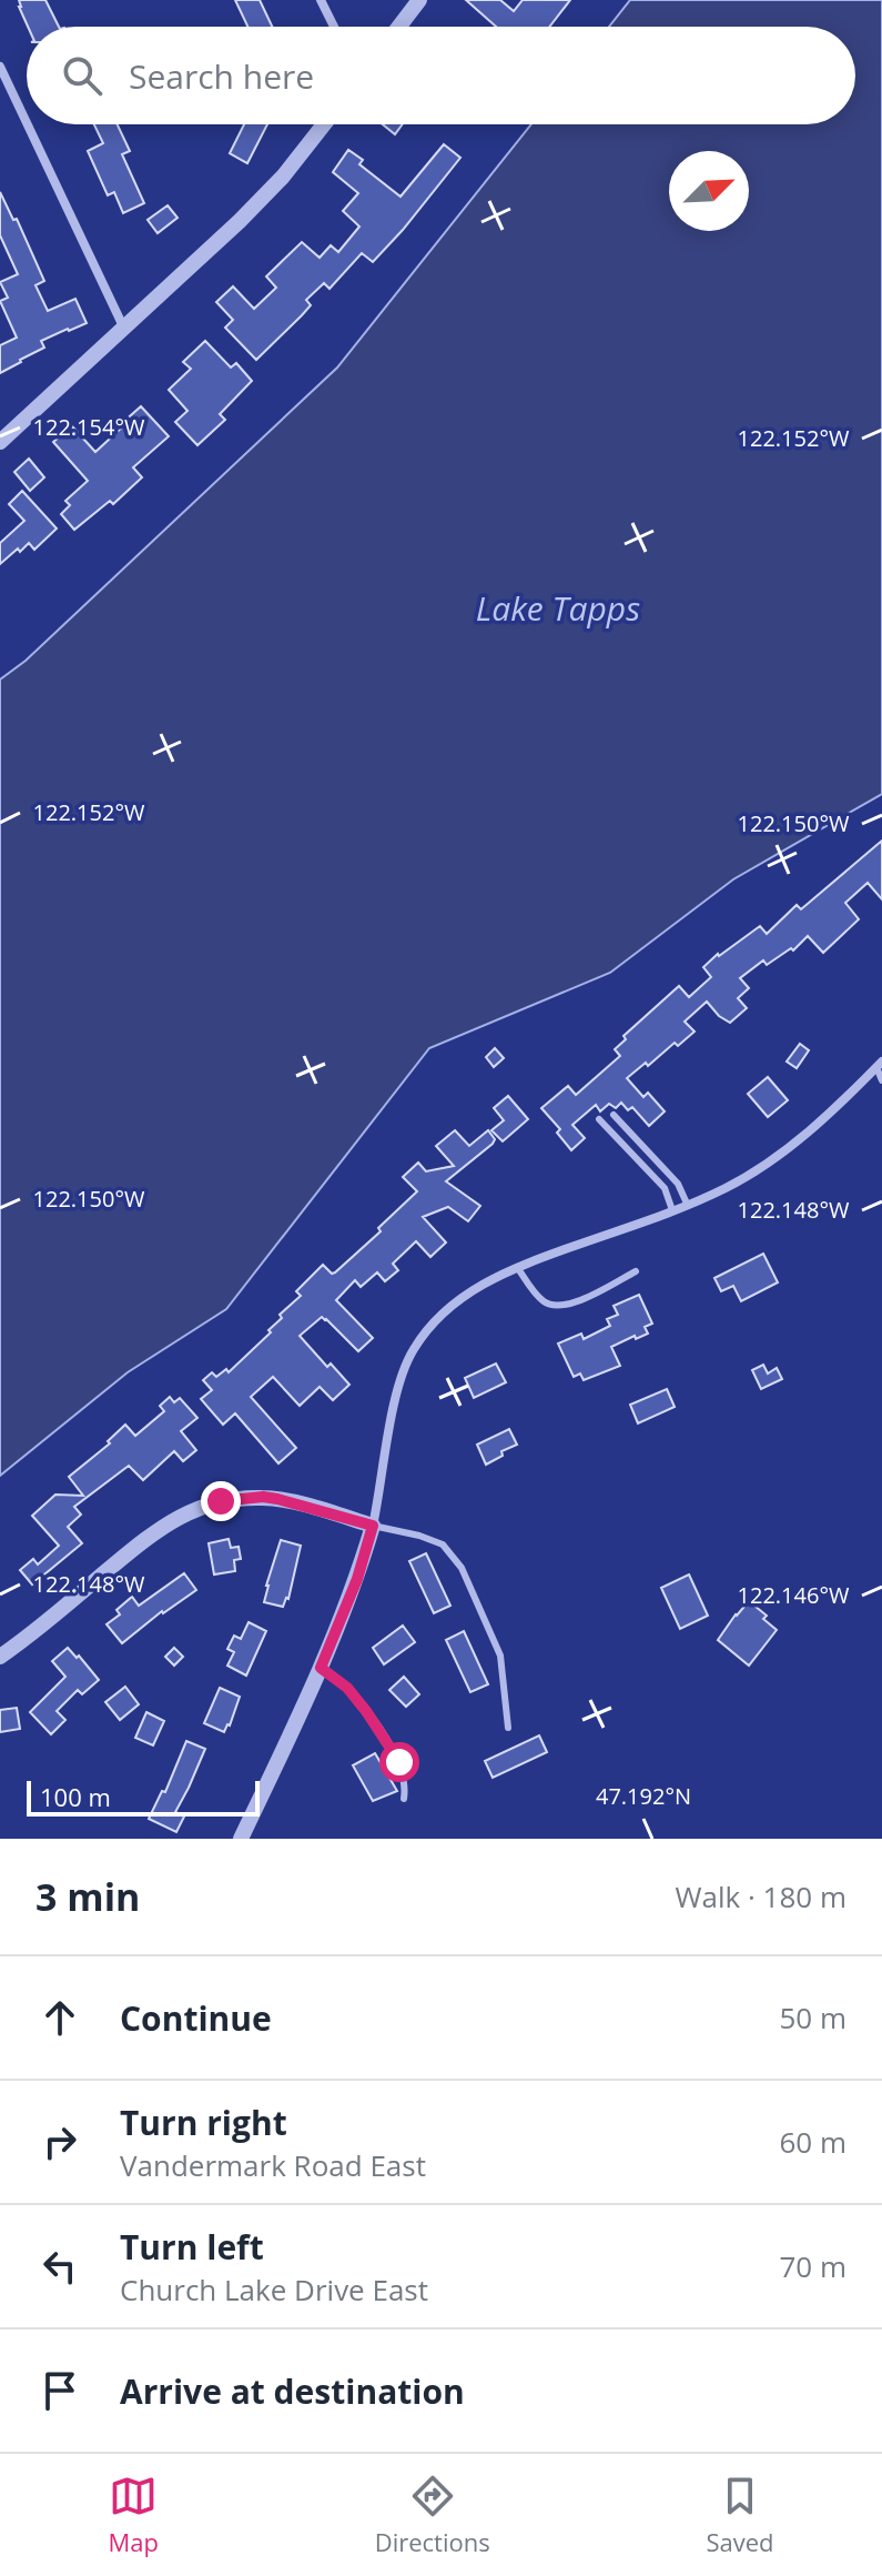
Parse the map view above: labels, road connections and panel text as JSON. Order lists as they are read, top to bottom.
{
  "water": ["Lake Tapps"],
  "scale_bar": "100 m",
  "north": "top right",
  "page": {
    "search": "Search here",
    "scale": "100 m",
    "heading": ["3 min", "Walk · 180 m"],
    "list": [
      ["Continue", "50 m"],
      ["Turn right", "Vandermark Road East", "60 m"],
      ["Turn left", "Church Lake Drive East", "70 m"],
      "Arrive at destination"
    ],
    "nav": ["Map", "Directions", "Saved"]
  },
  "coordinates": [
    "122.154°W",
    "122.152°W",
    "122.150°W",
    "122.148°W",
    "122.146°W",
    "47.192°N"
  ]
}
